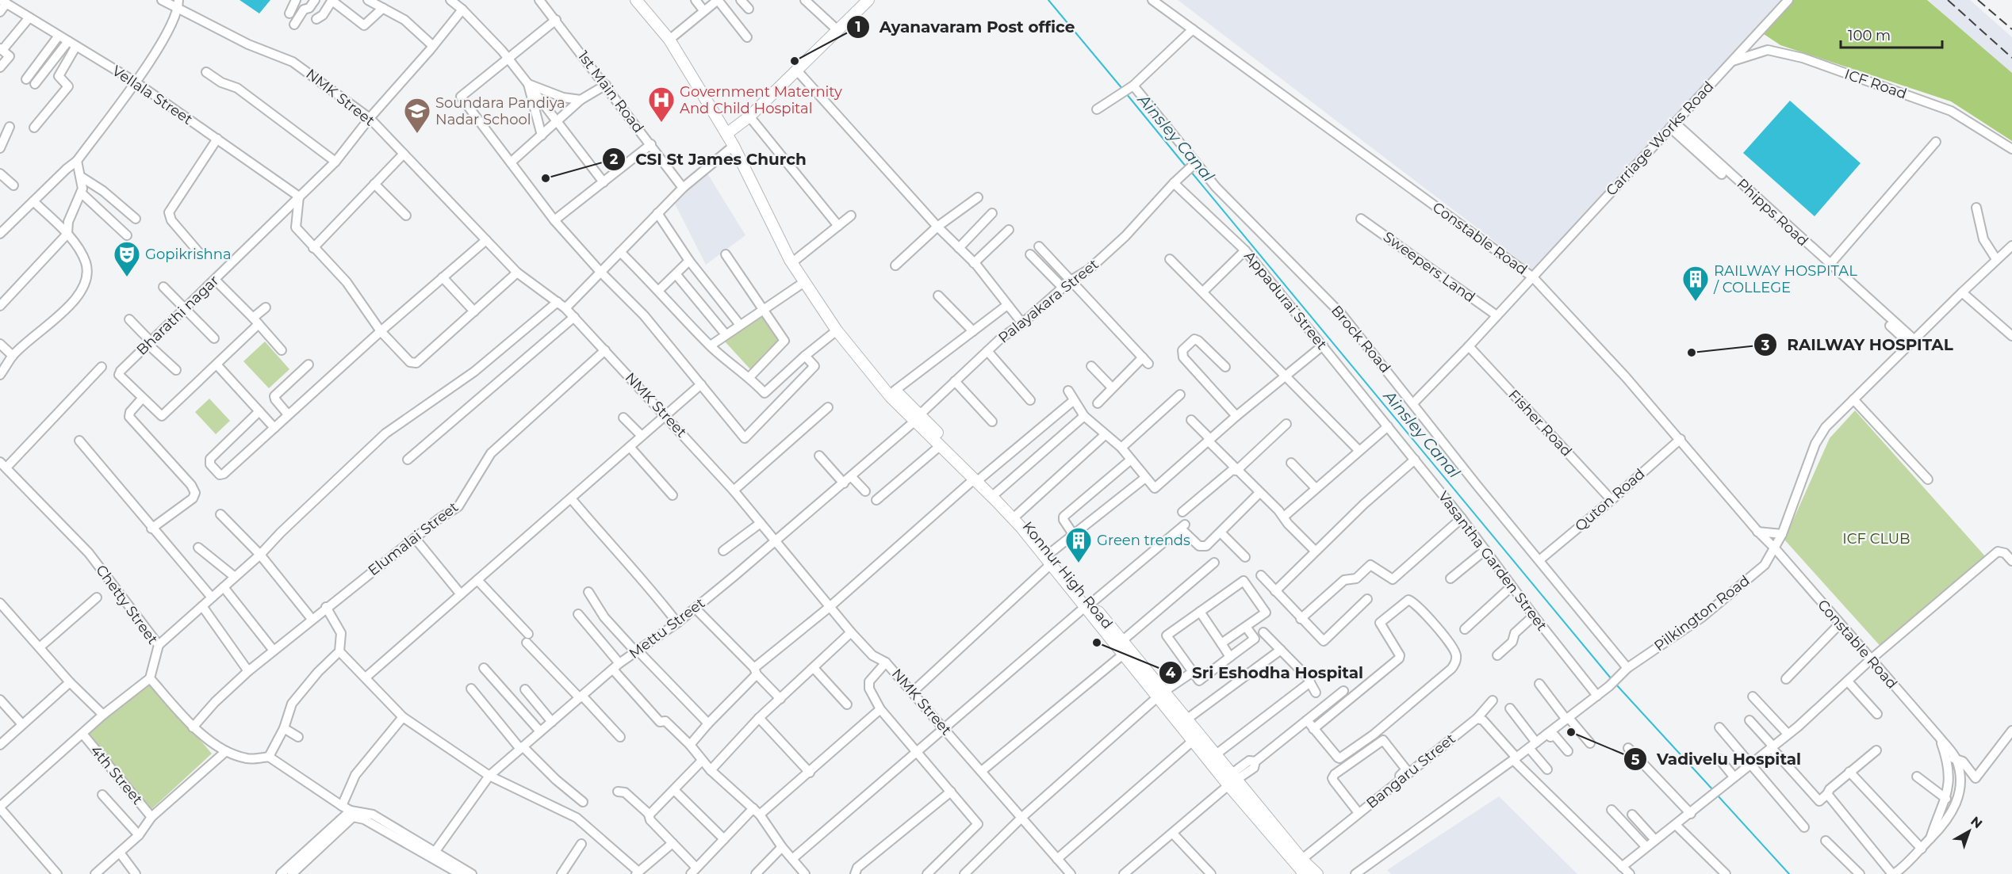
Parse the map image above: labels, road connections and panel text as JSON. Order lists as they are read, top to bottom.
{
  "streets": {
    "main road": ["Konnur High Road"],
    "street": [
      "ICF Road",
      "1st Main Road",
      "Vellala Street",
      "NMK Street",
      "Carriage Works Road",
      "Phipps Road",
      "Constable Road",
      "Sweepers Land",
      "Appadurai Street",
      "Palayakara Street",
      "Bharathi nagar",
      "Brock Road",
      "Fisher Road",
      "Quton Road",
      "Elumalai Street",
      "Vasantha Garden Street",
      "Chetty Street",
      "Pilkington Road",
      "Mettu Street",
      "Bangaru Street",
      "4th Street"
    ]
  },
  "crossings": [
    ["ICF Road", "Carriage Works Road"],
    ["Vellala Street", "Bharathi nagar"],
    ["NMK Street", "Bharathi nagar"],
    ["NMK Street", "Elumalai Street"],
    ["NMK Street", "Mettu Street"],
    ["Carriage Works Road", "Phipps Road"],
    ["Carriage Works Road", "Constable Road"],
    ["Phipps Road", "Pilkington Road"],
    ["Constable Road", "Quton Road"],
    ["Constable Road", "Pilkington Road"],
    ["Appadurai Street", "Palayakara Street"],
    ["Appadurai Street", "Vasantha Garden Street"],
    ["Palayakara Street", "Brock Road"],
    ["Palayakara Street", "Konnur High Road"],
    ["Palayakara Street", "Mettu Street"],
    ["Brock Road", "Quton Road"],
    ["Brock Road", "Pilkington Road"],
    ["Fisher Road", "Quton Road"],
    ["Vasantha Garden Street", "Pilkington Road"],
    ["Konnur High Road", "Mettu Street"],
    ["Konnur High Road", "Bangaru Street"]
  ],
  "water": ["Ainsley Canal"],
  "parks": ["ICF CLUB"],
  "places": {
    "other": [
      "Ayanavaram Post office",
      "CSI St James Church",
      "RAILWAY HOSPITAL",
      "Sri Eshodha Hospital",
      "Vadivelu Hospital"
    ],
    "hospital": ["Government Maternity And Child Hospital"],
    "school or university": ["Soundara Pandiya Nadar School"],
    "theatre": ["Gopikrishna"],
    "building": ["RAILWAY HOSPITAL / COLLEGE", "Green trends"]
  },
  "scale_bar": "100 m",
  "north": "top right"
}
